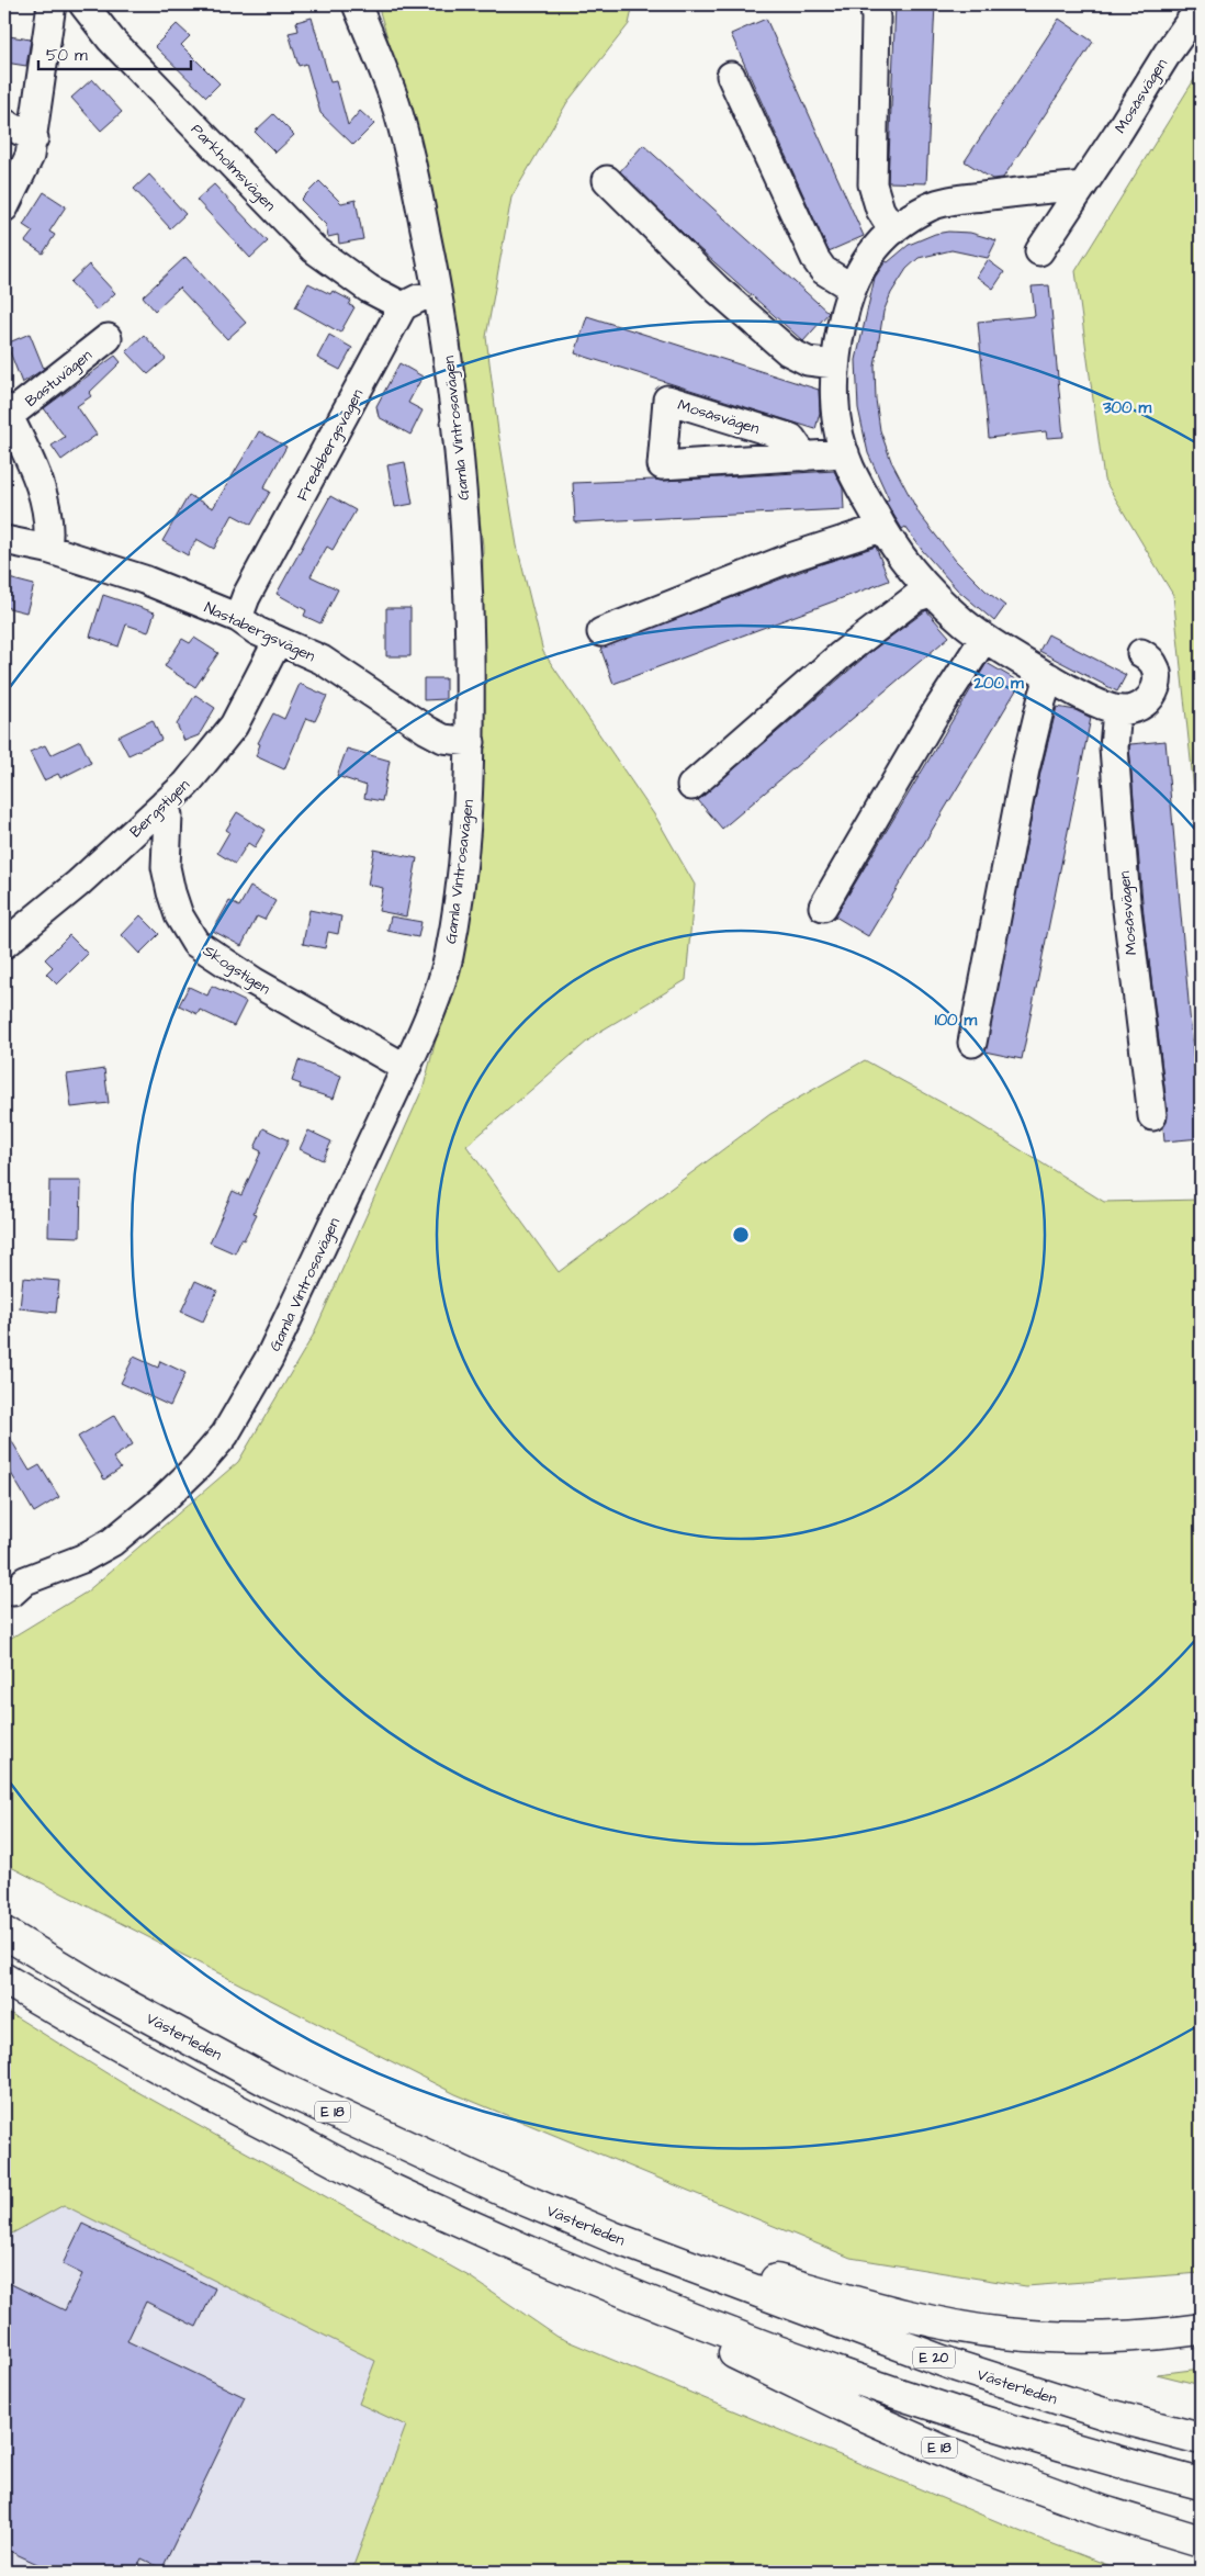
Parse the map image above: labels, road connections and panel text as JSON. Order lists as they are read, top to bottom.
{
  "streets": {
    "highway": ["Västerleden", "E 18", "E 20"],
    "street": [
      "Mosåsvägen",
      "Parkholmsvägen",
      "Bastuvägen",
      "Gamla Vintrosavägen",
      "Fredsbergsvägen",
      "Nastabergsvägen",
      "Bergstigen",
      "Skogstigen"
    ]
  },
  "crossings": [
    ["Parkholmsvägen", "Fredsbergsvägen"],
    ["Bastuvägen", "Nastabergsvägen"],
    ["Gamla Vintrosavägen", "Nastabergsvägen"],
    ["Gamla Vintrosavägen", "Skogstigen"],
    ["Fredsbergsvägen", "Nastabergsvägen"],
    ["Nastabergsvägen", "Bergstigen"],
    ["Bergstigen", "Skogstigen"],
    ["Västerleden", "E 18"]
  ],
  "scale_bar": "50 m",
  "rings": ["300 m", "200 m", "100 m"]
}
